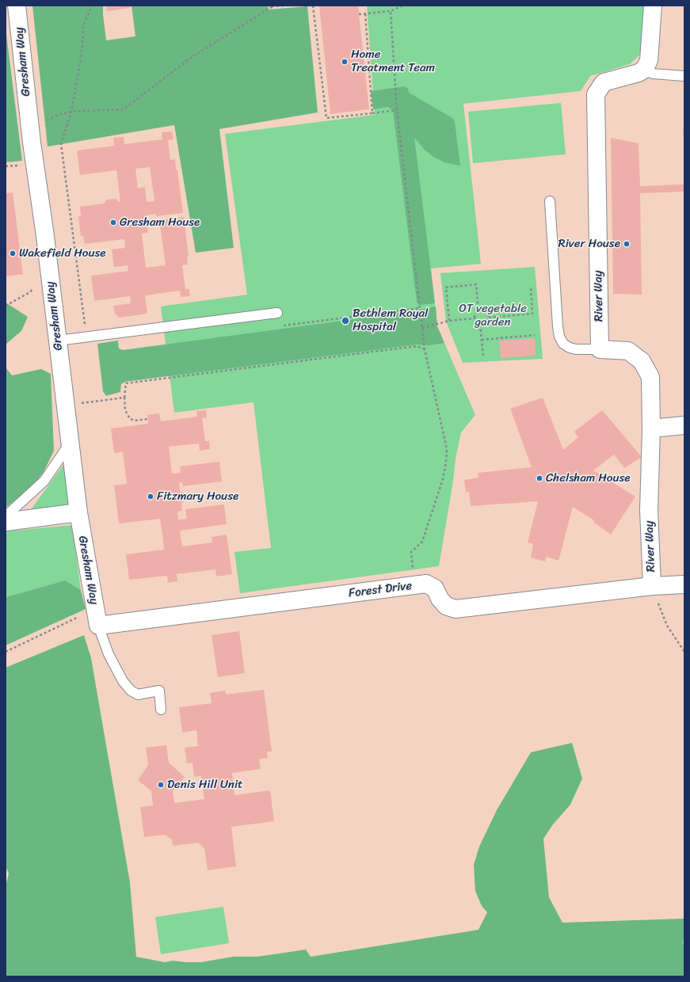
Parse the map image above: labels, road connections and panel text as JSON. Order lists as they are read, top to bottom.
{
  "streets": {
    "street": ["Gresham Way", "River Way", "Forest Drive"]
  },
  "crossings": [
    ["Gresham Way", "Forest Drive"],
    ["River Way", "Forest Drive"]
  ],
  "parks": ["OT vegetable garden"],
  "places": [
    "Home Treatment Team",
    "Gresham House",
    "River House",
    "Wakefield House",
    "Bethlem Royal Hospital",
    "Chelsham House",
    "Fitzmary House",
    "Denis Hill Unit"
  ]
}
